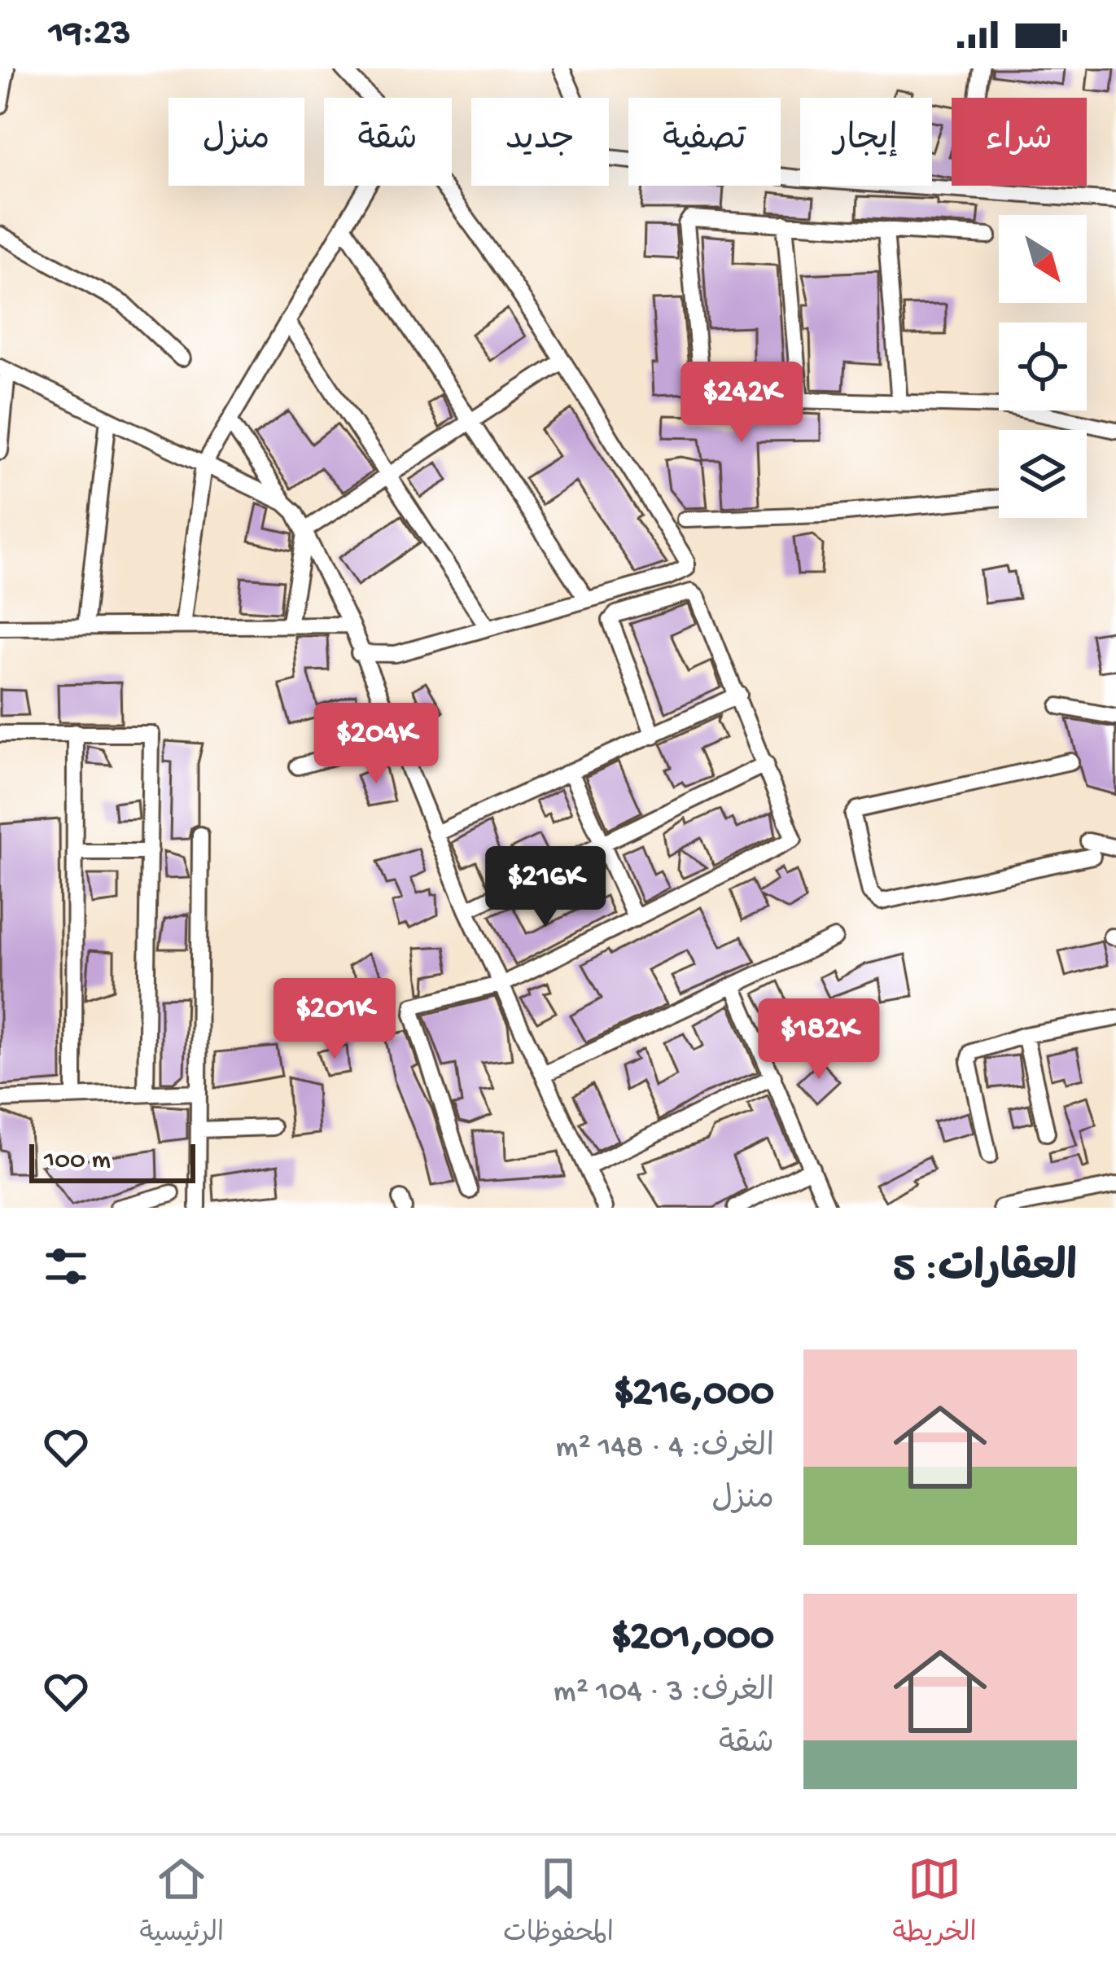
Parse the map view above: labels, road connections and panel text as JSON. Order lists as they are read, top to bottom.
{
  "scale_bar": "100 m",
  "north": "bottom right",
  "page": {
    "status": "19:23",
    "chip": [
      "شراء",
      "إيجار",
      "تصفية",
      "جديد",
      "شقة",
      "منزل"
    ],
    "price": [
      "$242K",
      "$204K",
      "$216K",
      "$201K",
      "$182K"
    ],
    "scale": "100 m",
    "heading": "العقارات: 5",
    "list": [
      {
        "name": "$216,000",
        "note": "الغرف: 4 · 148 m² · منزل"
      },
      {
        "name": "$201,000",
        "note": "الغرف: 3 · 104 m² · شقة"
      }
    ],
    "tabs": ["الخريطة", "المحفوظات", "الرئيسية"]
  }
}
